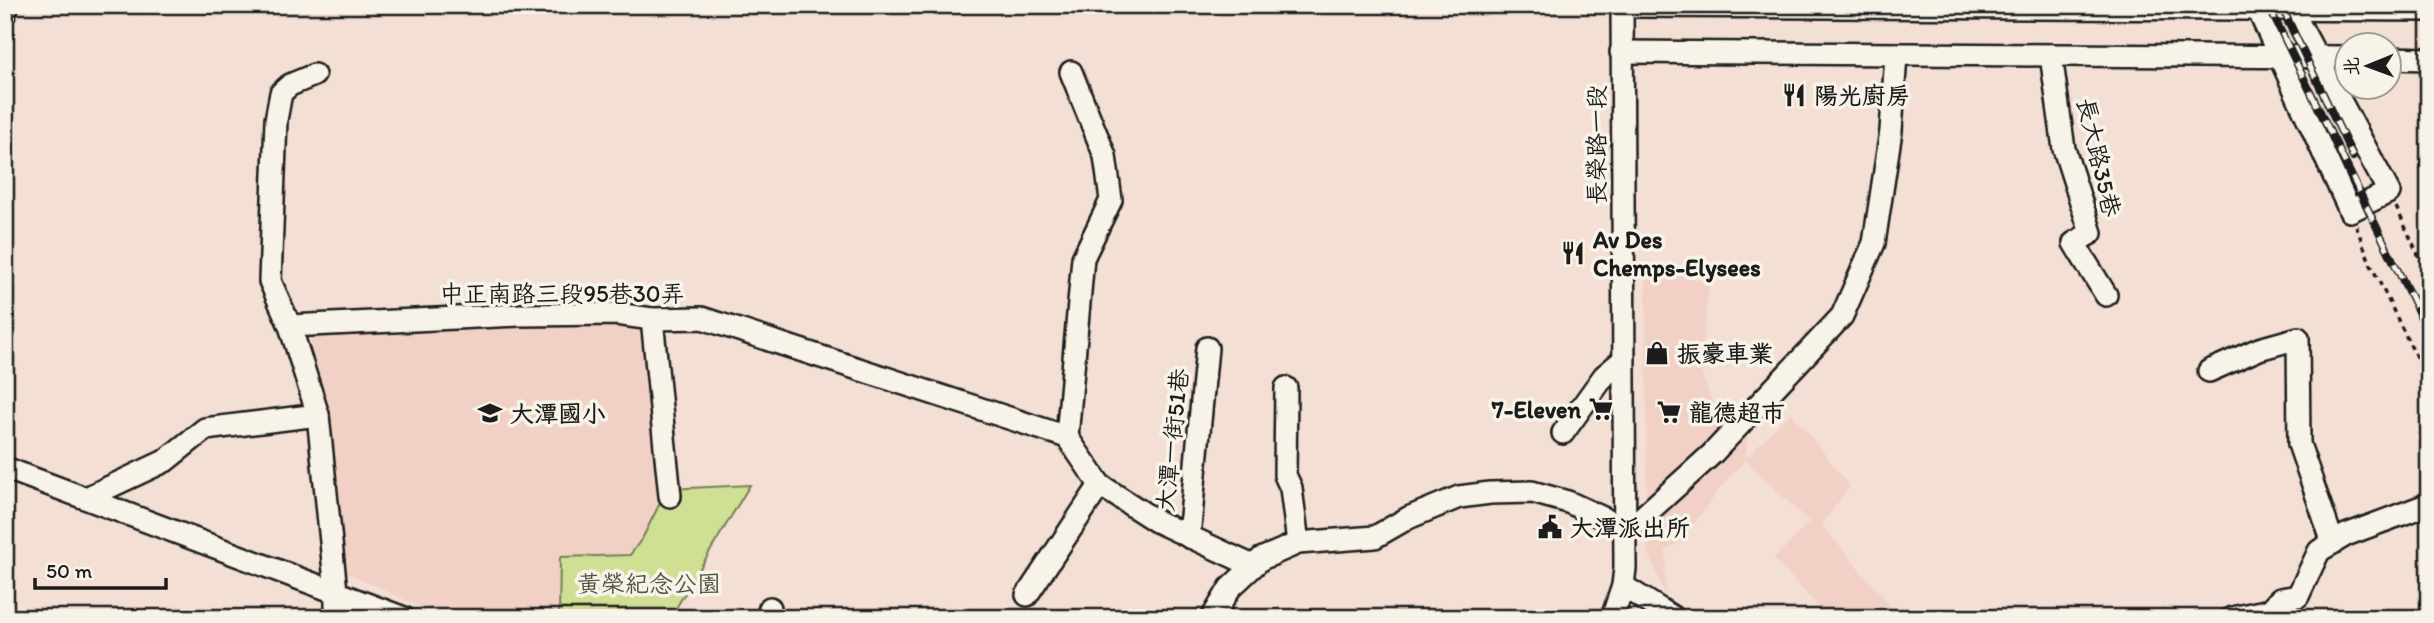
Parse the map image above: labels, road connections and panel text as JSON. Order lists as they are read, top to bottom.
{
  "streets": {
    "street": [
      "長榮路一段",
      "長大路35巷",
      "中正南路三段95巷30弄",
      "大潭一街51巷"
    ]
  },
  "crossings": [
    ["中正南路三段95巷30弄", "大潭一街51巷"]
  ],
  "parks": ["黃榮紀念公園"],
  "places": {
    "restaurant": ["陽光廚房", "Av Des Chemps-Elysees"],
    "shop": ["振豪車業"],
    "supermarket": ["7-Eleven", "龍德超市"],
    "school or university": ["大潭國小"],
    "public building": ["大潭派出所"]
  },
  "scale_bar": "50 m",
  "north": "left"
}
